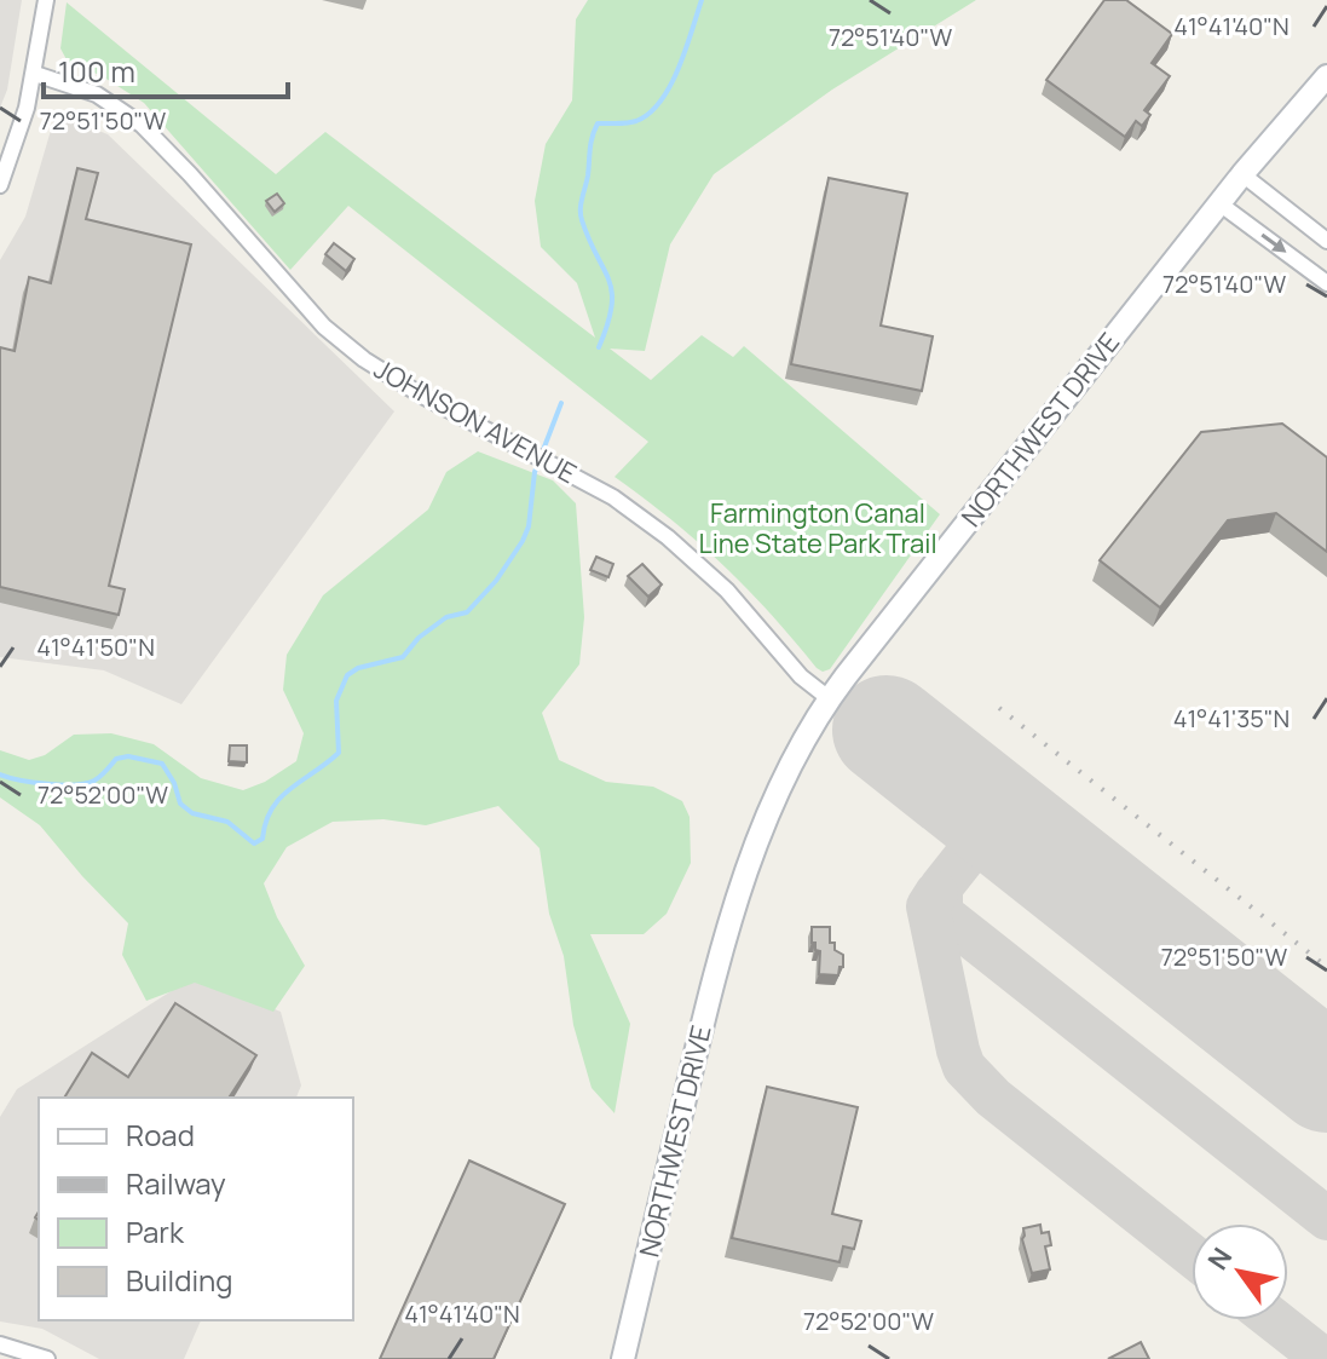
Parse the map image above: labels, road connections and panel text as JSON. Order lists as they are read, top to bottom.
{
  "streets": {
    "main road": ["NORTHWEST DRIVE"],
    "street": ["JOHNSON AVENUE"]
  },
  "crossings": [
    ["JOHNSON AVENUE", "NORTHWEST DRIVE"]
  ],
  "parks": ["Farmington Canal Line State Park Trail"],
  "legend": [
    "Road",
    "Railway",
    "Park",
    "Building"
  ],
  "scale_bar": "100 m",
  "north": "top left",
  "coordinates": [
    "41°41'40\"N",
    "72°51'40\"W",
    "72°51'50\"W",
    "41°41'50\"N",
    "41°41'35\"N",
    "72°52'00\"W"
  ]
}
